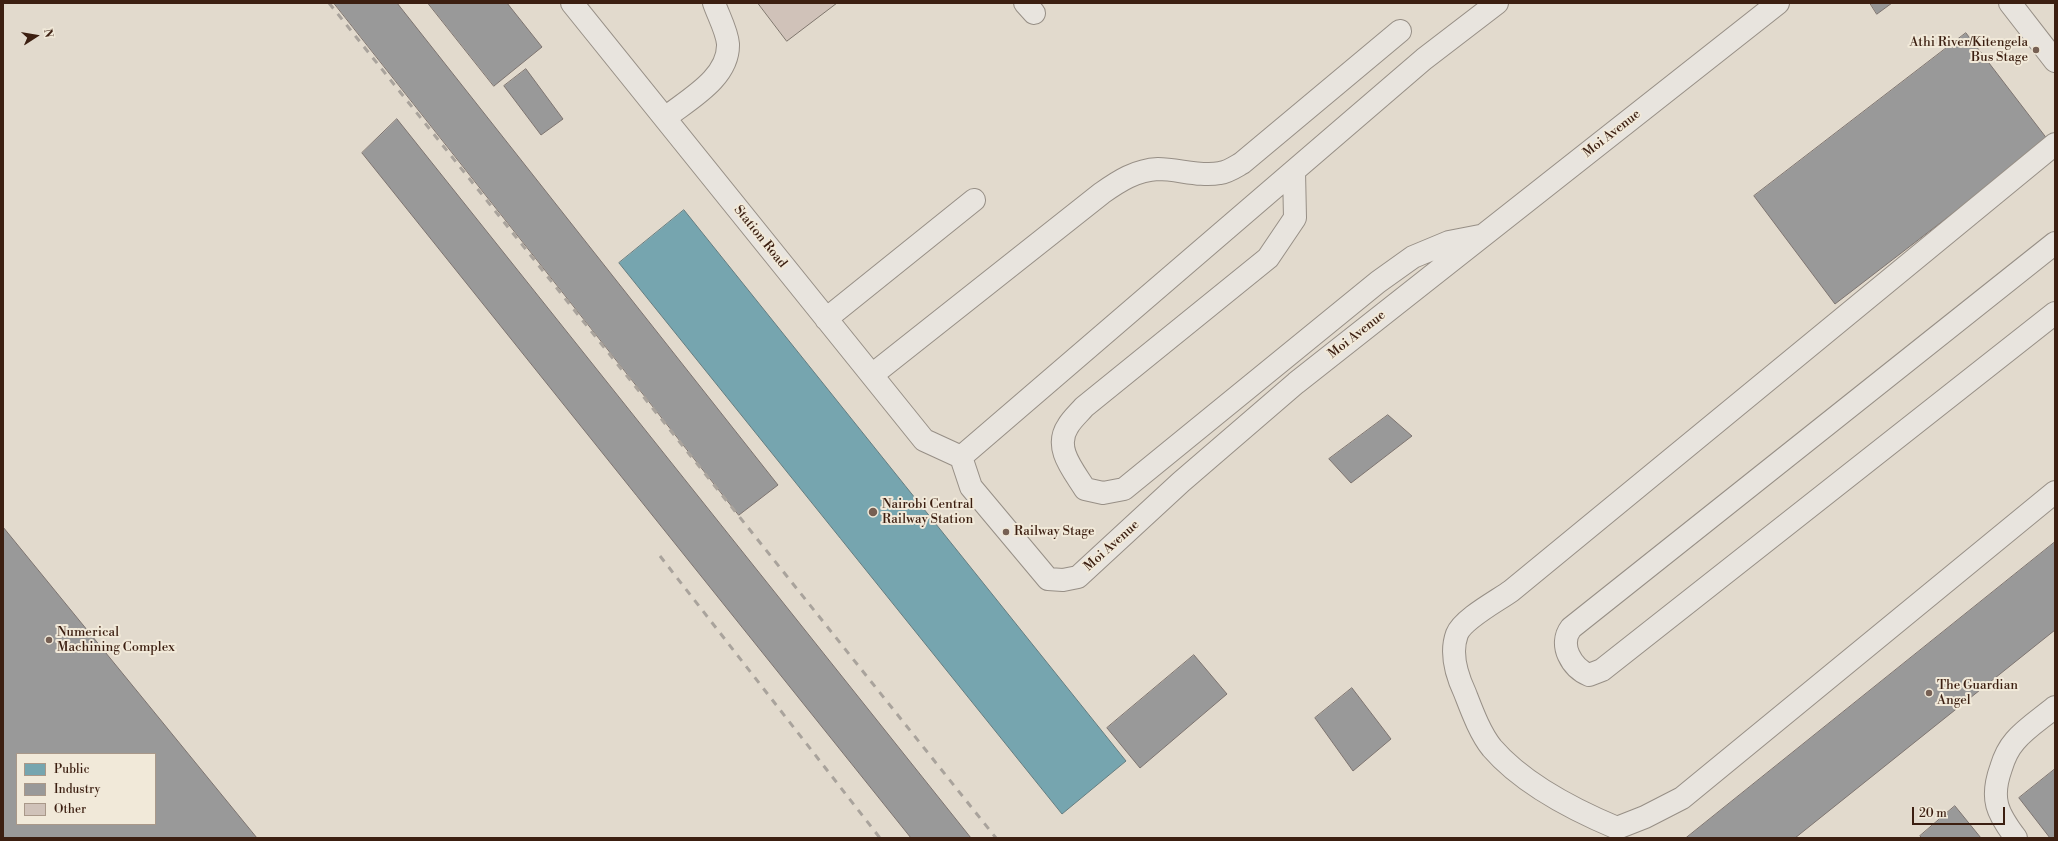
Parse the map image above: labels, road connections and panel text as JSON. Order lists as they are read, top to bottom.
{
  "streets": {
    "street": ["Moi Avenue", "Station Road"]
  },
  "crossings": [
    ["Moi Avenue", "Station Road"]
  ],
  "places": [
    "Athi River/Kitengela Bus Stage",
    "Nairobi Central Railway Station",
    "Railway Stage",
    "Numerical Machining Complex",
    "The Guardian Angel"
  ],
  "legend": ["Public", "Industry", "Other"],
  "scale_bar": "20 m",
  "north": "right"
}
